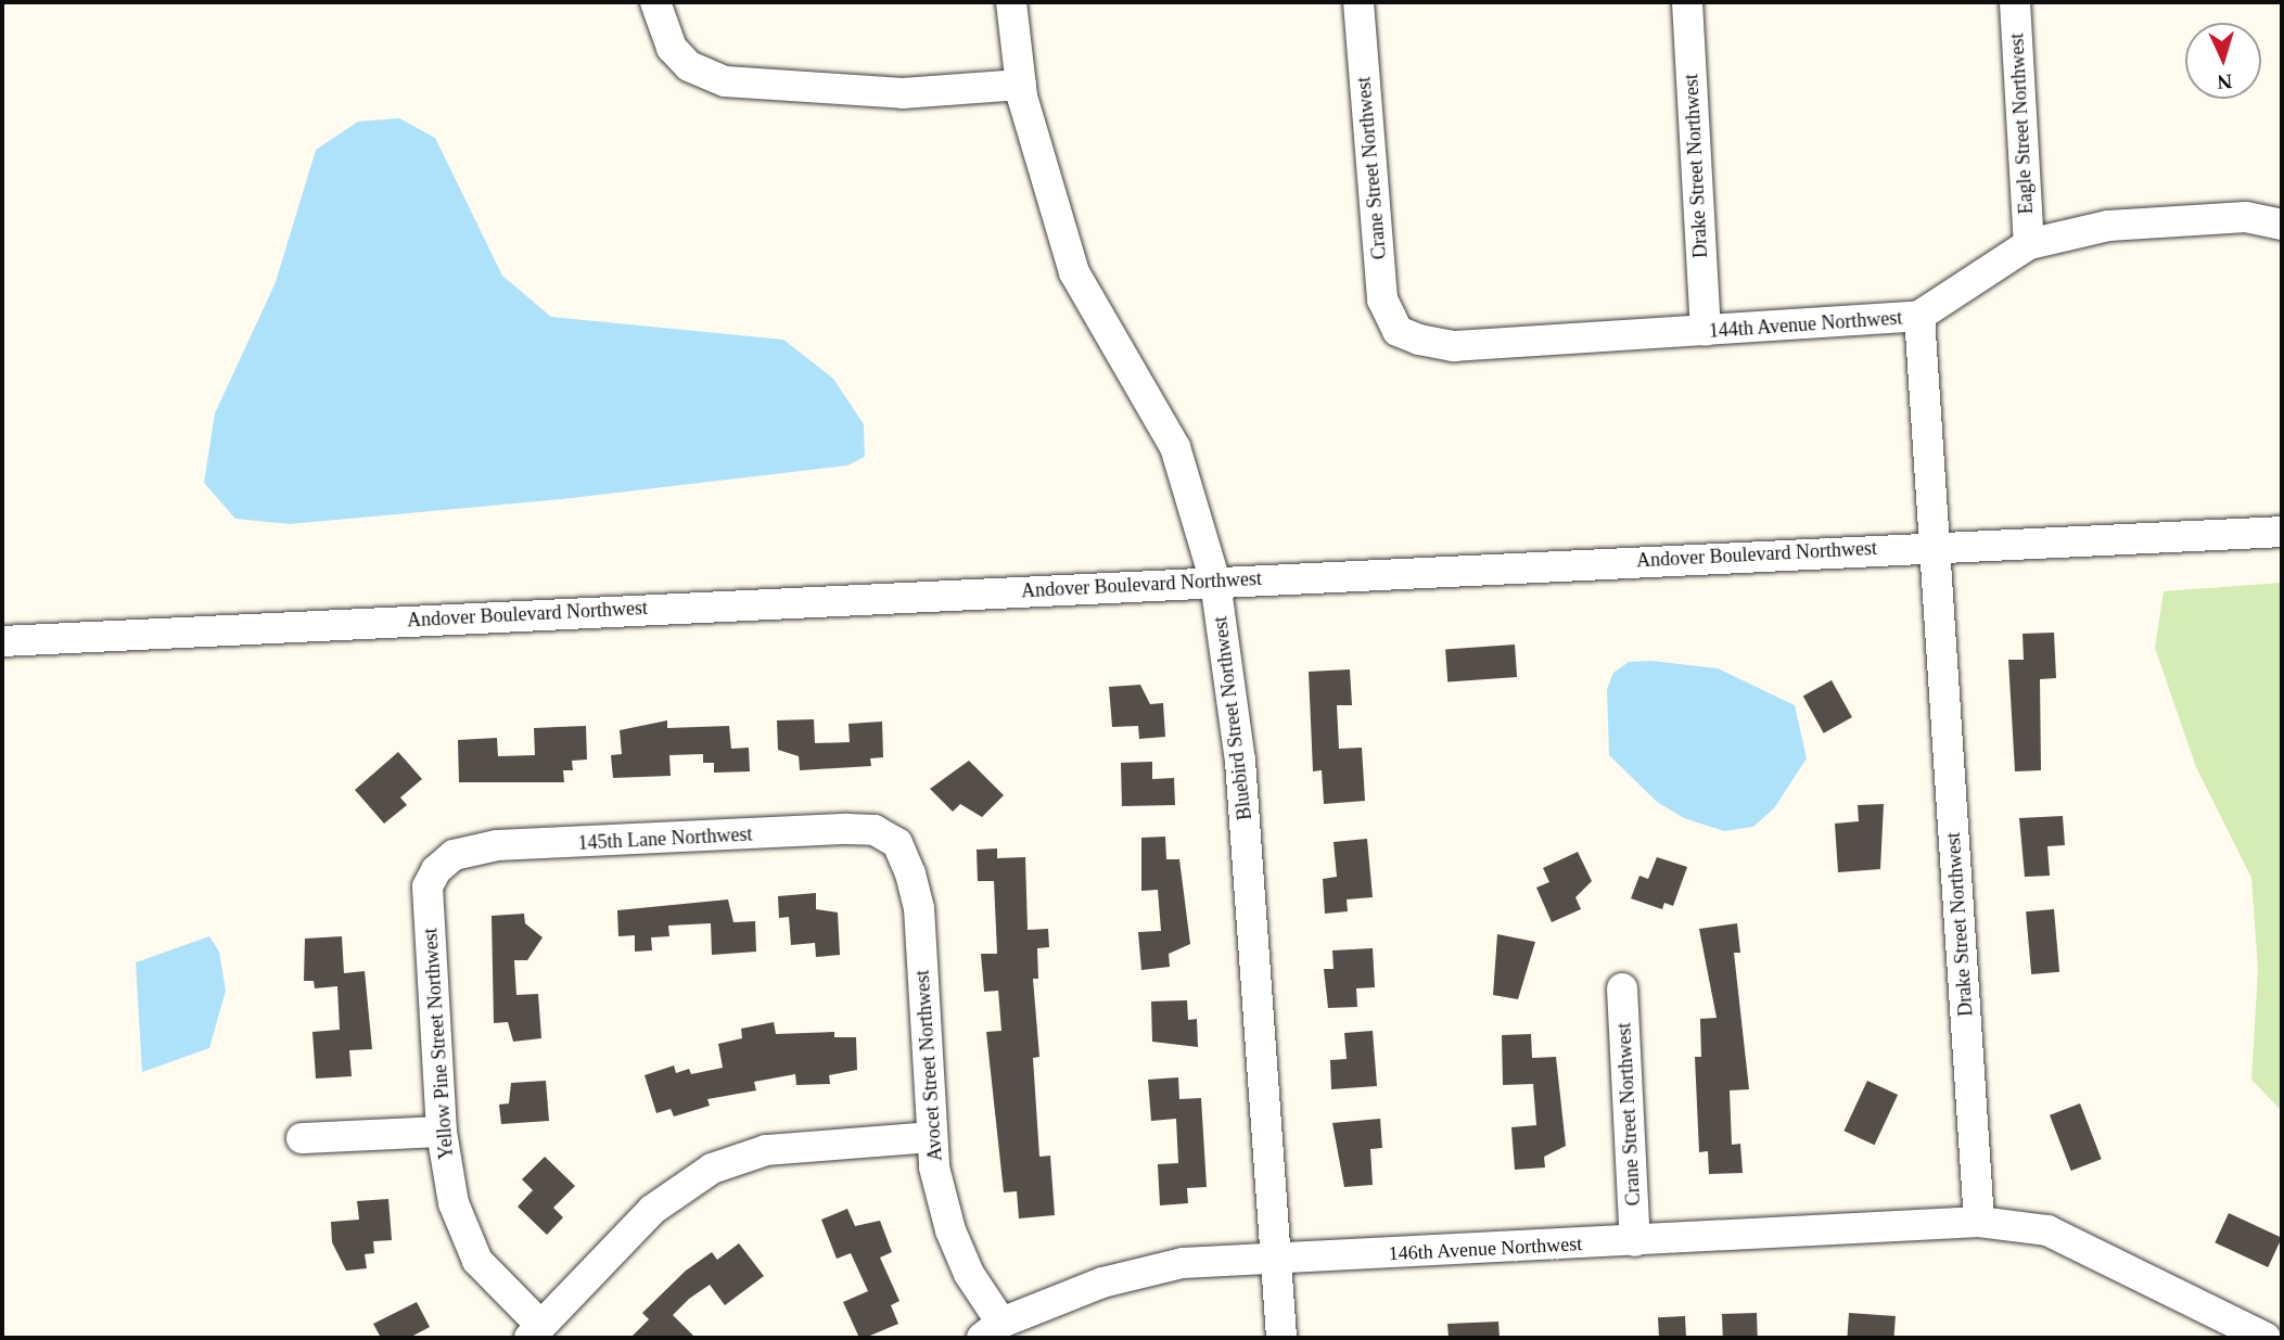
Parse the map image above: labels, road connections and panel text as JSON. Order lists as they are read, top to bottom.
{
  "streets": {
    "street": [
      "Eagle Street Northwest",
      "Drake Street Northwest",
      "Crane Street Northwest",
      "144th Avenue Northwest",
      "Andover Boulevard Northwest",
      "Bluebird Street Northwest",
      "145th Lane Northwest",
      "Yellow Pine Street Northwest",
      "Avocet Street Northwest",
      "146th Avenue Northwest"
    ]
  },
  "crossings": [
    ["Eagle Street Northwest", "144th Avenue Northwest"],
    ["Drake Street Northwest", "144th Avenue Northwest"],
    ["Drake Street Northwest", "Andover Boulevard Northwest"],
    ["Drake Street Northwest", "146th Avenue Northwest"],
    ["Crane Street Northwest", "144th Avenue Northwest"],
    ["Crane Street Northwest", "146th Avenue Northwest"],
    ["Andover Boulevard Northwest", "Bluebird Street Northwest"],
    ["Bluebird Street Northwest", "146th Avenue Northwest"],
    ["145th Lane Northwest", "Yellow Pine Street Northwest"],
    ["145th Lane Northwest", "Avocet Street Northwest"],
    ["Avocet Street Northwest", "146th Avenue Northwest"]
  ],
  "north": "bottom"
}
